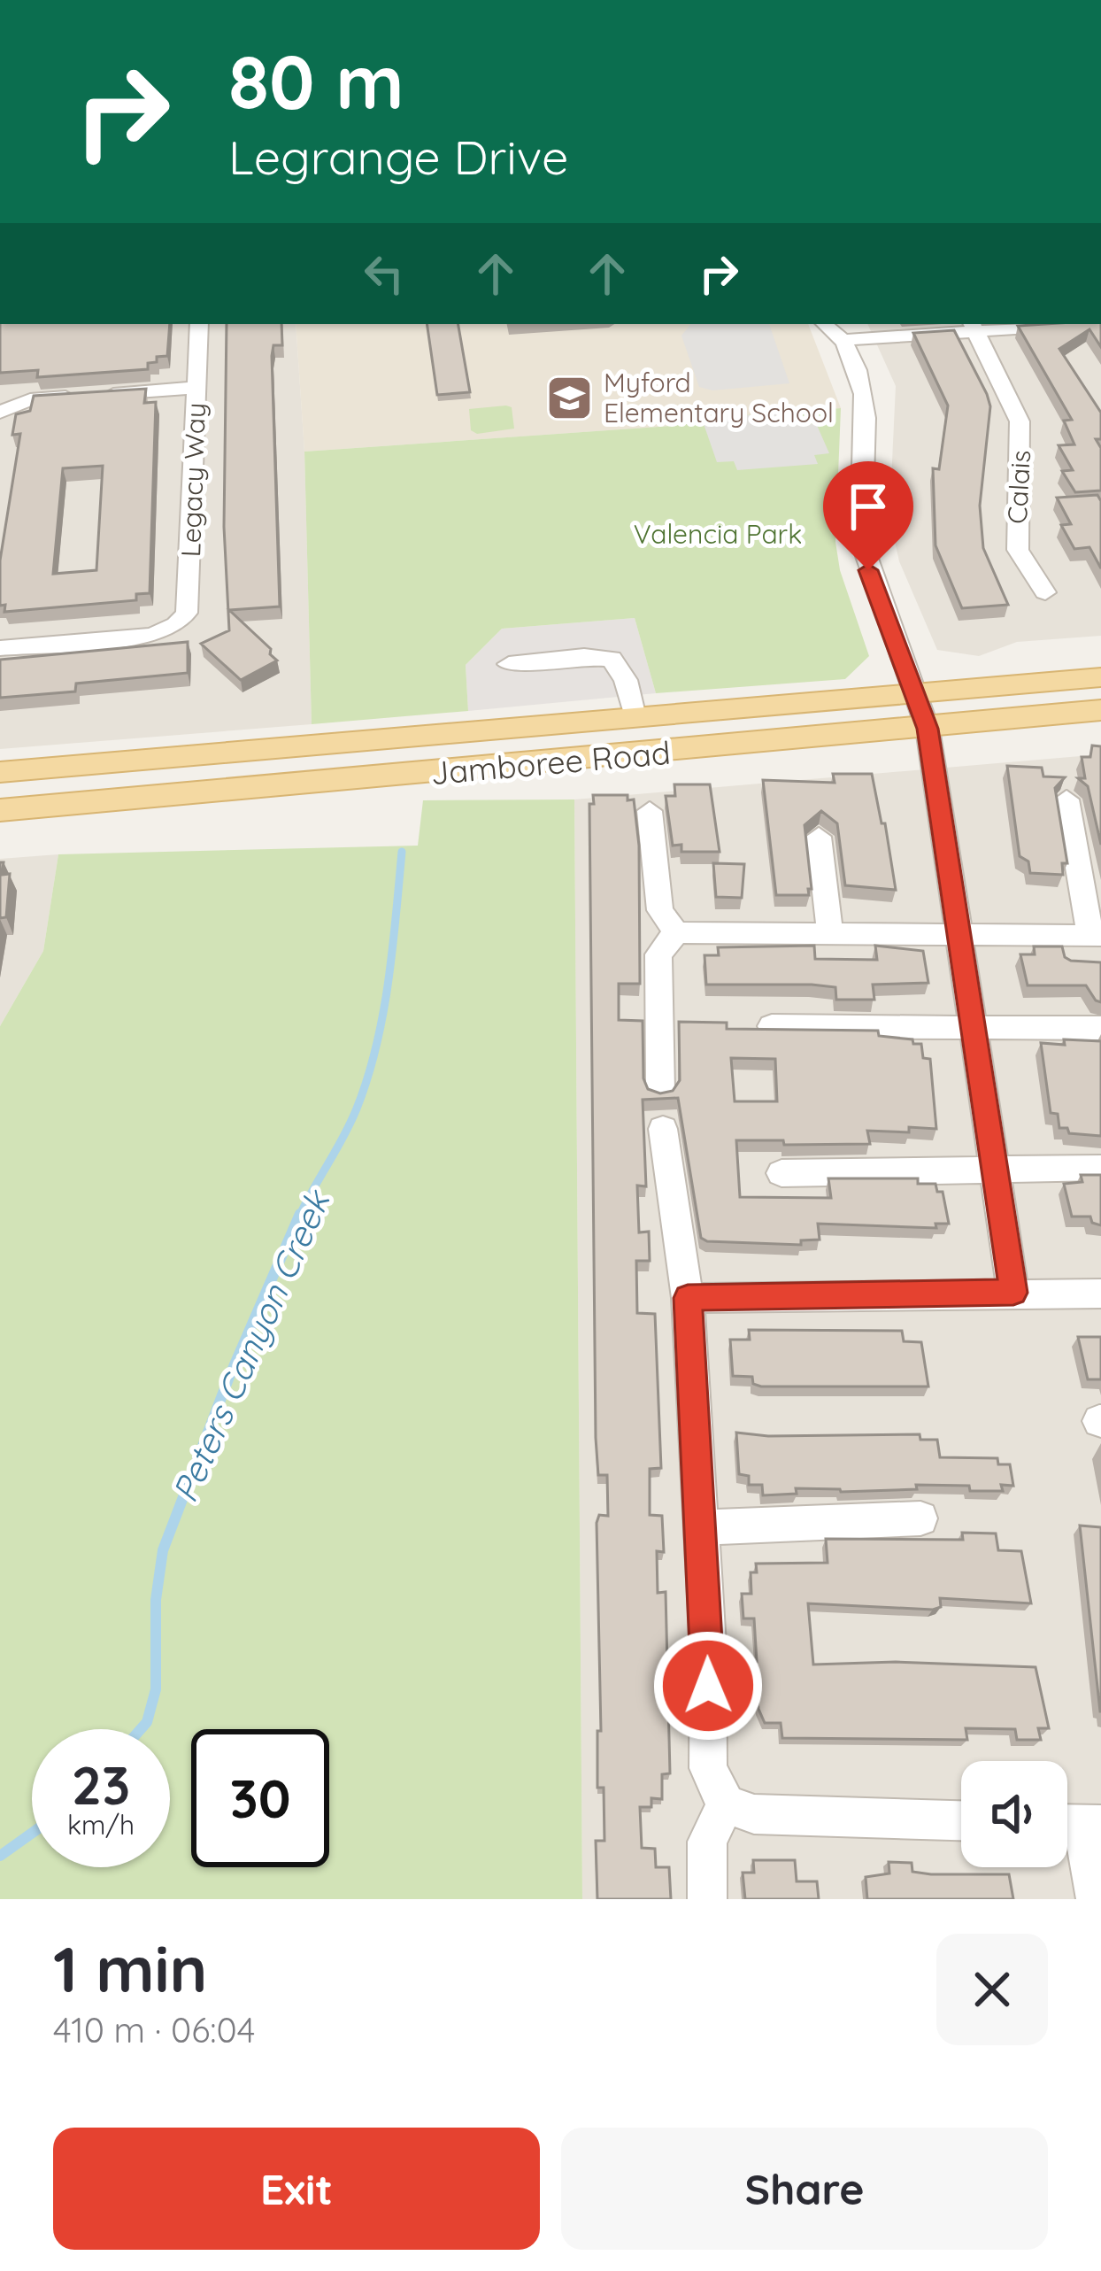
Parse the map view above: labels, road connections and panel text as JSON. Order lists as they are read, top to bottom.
{
  "streets": {
    "main road": ["Jamboree Road"],
    "street": ["Legacy Way", "Calais"]
  },
  "water": ["Peters Canyon Creek"],
  "parks": ["Valencia Park"],
  "places": {
    "school or university": ["Myford Elementary School"]
  },
  "page": {
    "turn": ["80 m", "Legrange Drive"],
    "speed": "23 km/h",
    "limit": "30",
    "heading": ["1 min", "410 m · 06:04"],
    "buttons": ["Exit", "Share"]
  }
}
